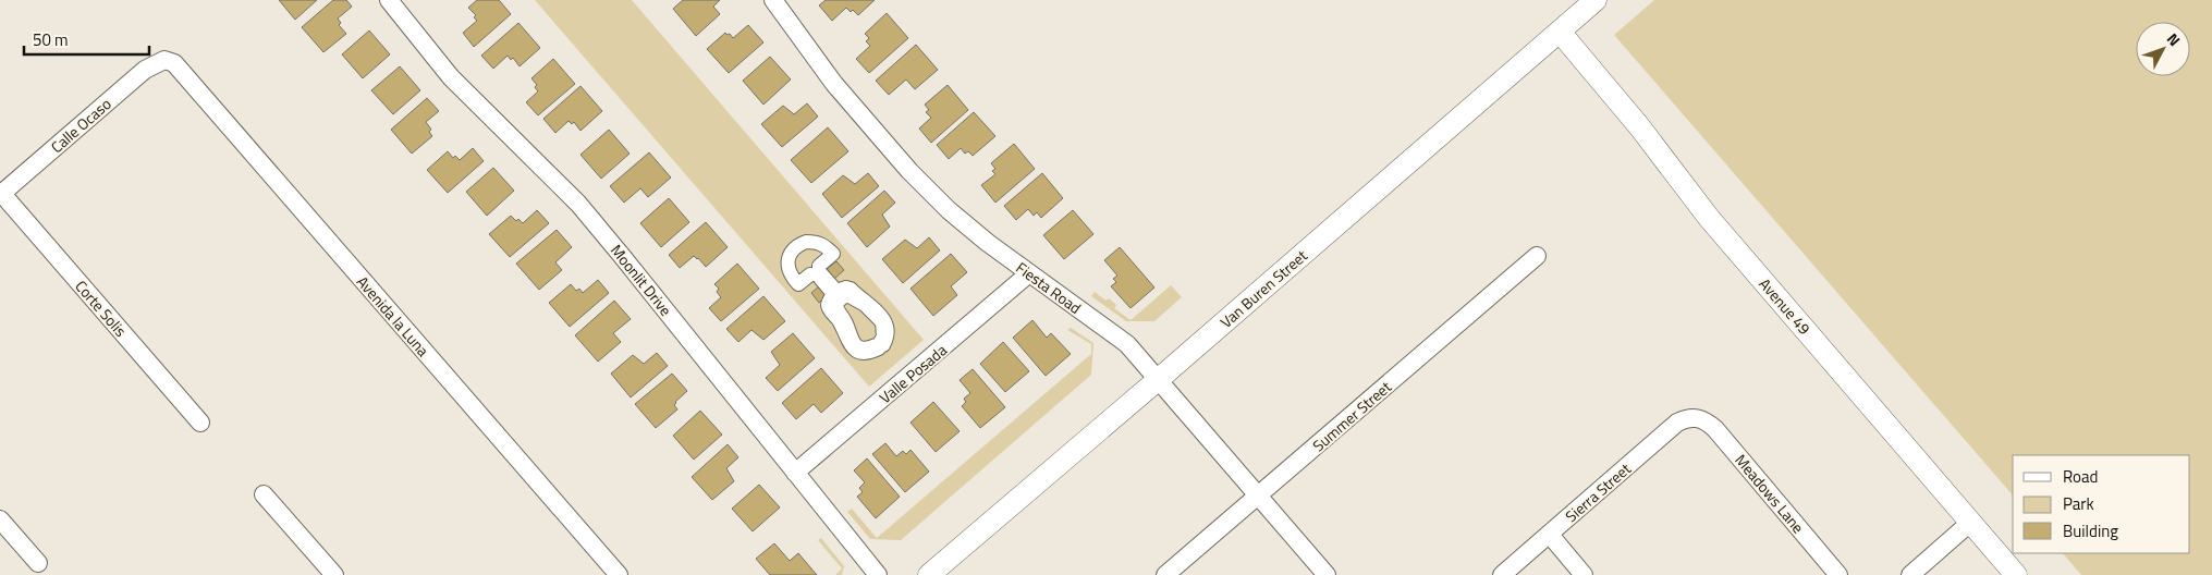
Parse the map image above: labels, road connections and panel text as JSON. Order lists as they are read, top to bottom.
{
  "streets": {
    "street": [
      "Calle Ocaso",
      "Moonlit Drive",
      "Fiesta Road",
      "Van Buren Street",
      "Avenue 49",
      "Corte Solis",
      "Avenida la Luna",
      "Valle Posada",
      "Summer Street",
      "Sierra Street",
      "Meadows Lane"
    ]
  },
  "crossings": [
    ["Calle Ocaso", "Corte Solis"],
    ["Calle Ocaso", "Avenida la Luna"],
    ["Moonlit Drive", "Valle Posada"],
    ["Fiesta Road", "Van Buren Street"],
    ["Fiesta Road", "Valle Posada"],
    ["Fiesta Road", "Summer Street"],
    ["Van Buren Street", "Avenue 49"],
    ["Sierra Street", "Meadows Lane"]
  ],
  "legend": ["Road", "Park", "Building"],
  "scale_bar": "50 m",
  "north": "top right"
}
